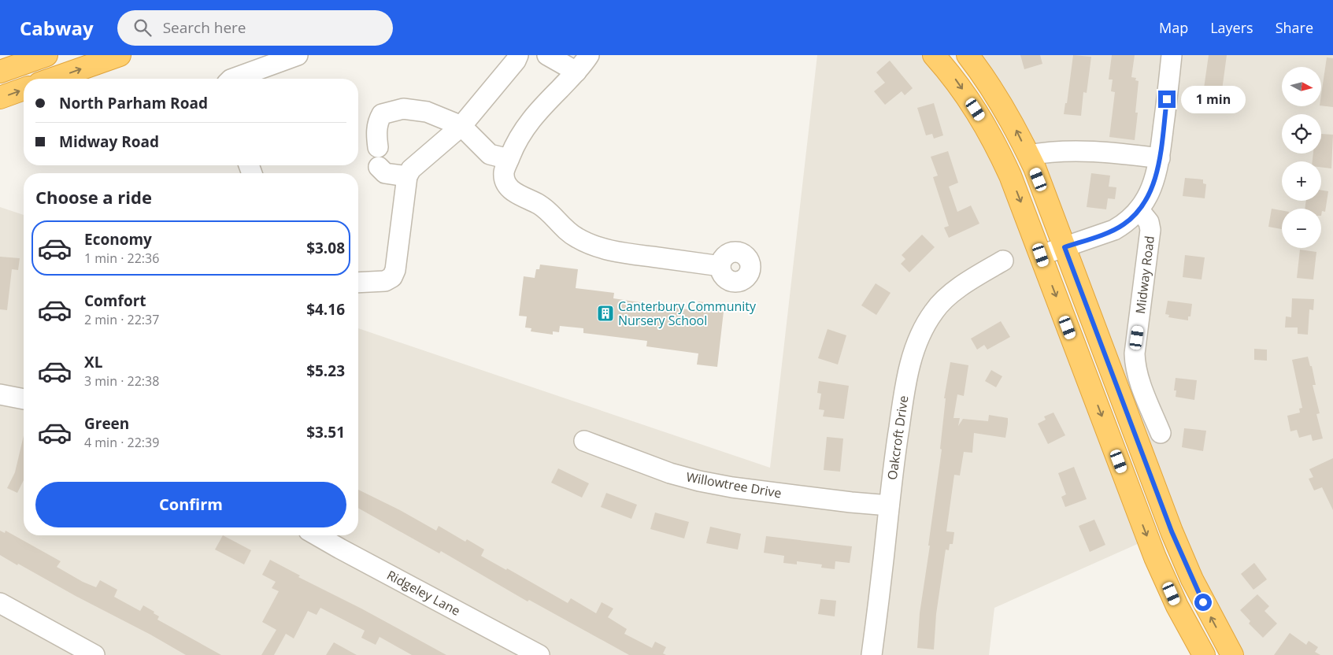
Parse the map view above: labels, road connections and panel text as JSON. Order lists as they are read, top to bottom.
{
  "streets": {
    "street": [
      "Midway Road",
      "Oakcroft Drive",
      "Willowtree Drive",
      "Ridgeley Lane"
    ]
  },
  "crossings": [
    ["Oakcroft Drive", "Willowtree Drive"]
  ],
  "places": {
    "building": ["Canterbury Community Nursery School"]
  },
  "north": "right",
  "page": {
    "header": "Cabway",
    "search": "Search here",
    "nav": ["Map", "Layers", "Share"],
    "map_buttons": ["+", "−"],
    "banner": ["North Parham Road", "Midway Road"],
    "bubble": "1 min",
    "heading": "Choose a ride",
    "list": [
      {
        "name": "Economy",
        "note": "1 min · 22:36",
        "value": "$3.08"
      },
      {
        "name": "Comfort",
        "note": "2 min · 22:37",
        "value": "$4.16"
      },
      {
        "name": "XL",
        "note": "3 min · 22:38",
        "value": "$5.23"
      },
      {
        "name": "Green",
        "note": "4 min · 22:39",
        "value": "$3.51"
      }
    ],
    "buttons": "Confirm"
  }
}
